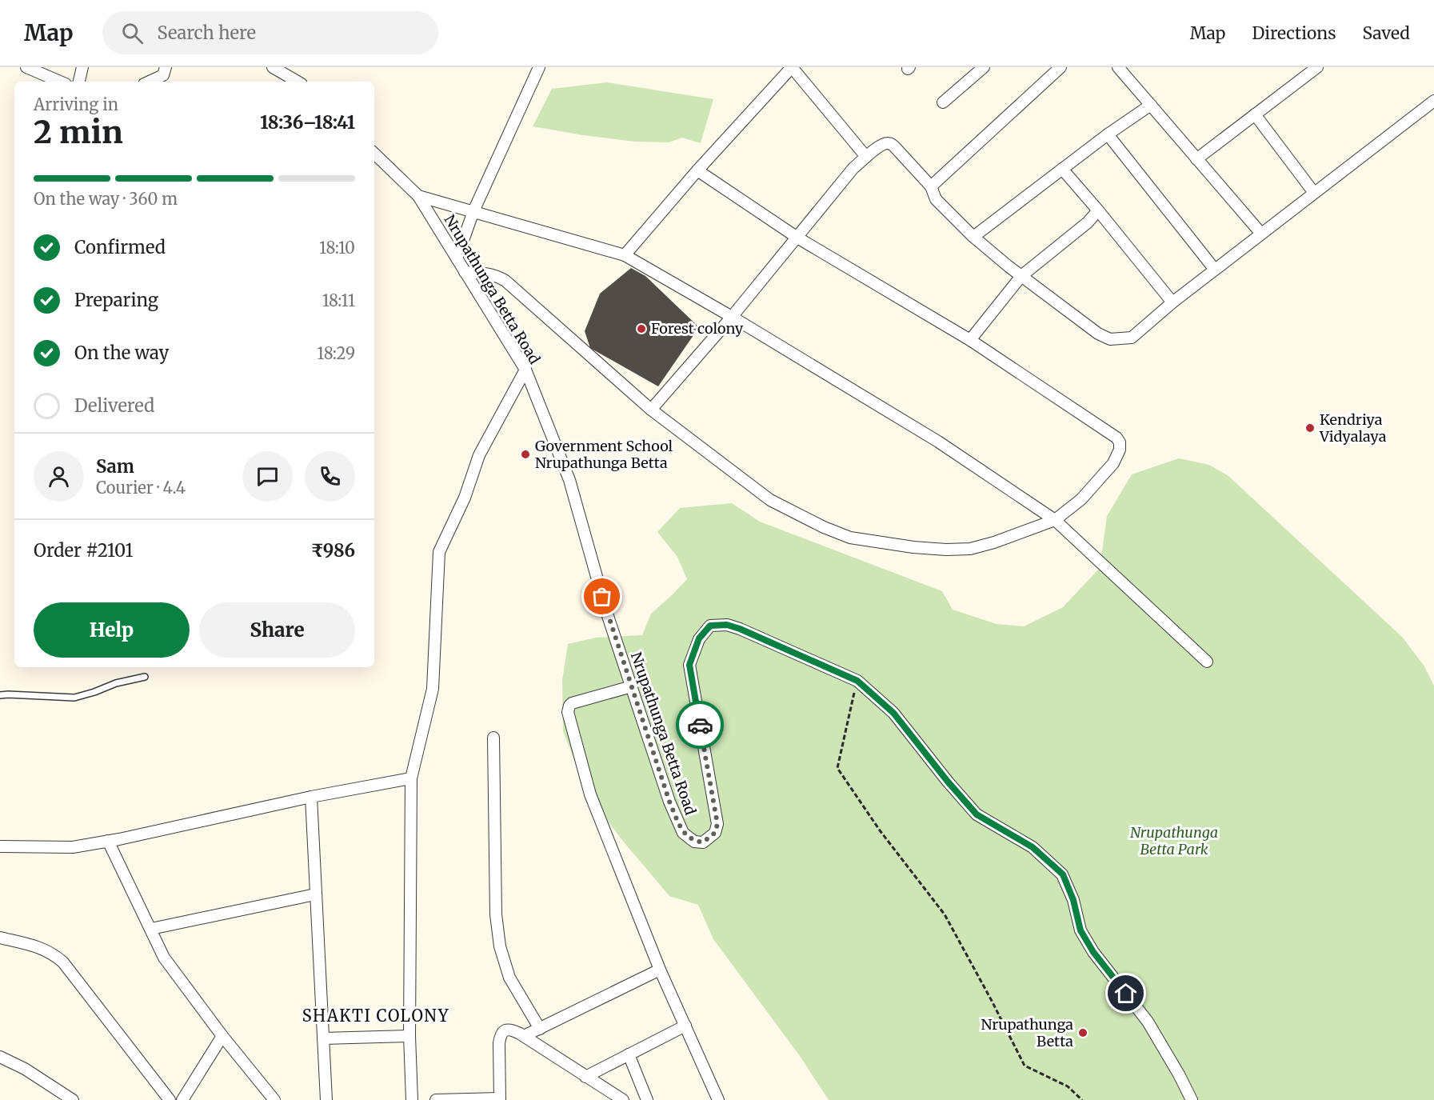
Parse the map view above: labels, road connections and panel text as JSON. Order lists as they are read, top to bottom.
{
  "streets": {
    "street": ["Nrupathunga Betta Road"]
  },
  "districts": ["SHAKTI COLONY"],
  "parks": ["Nrupathunga Betta Park"],
  "places": [
    "Forest colony",
    "Kendriya Vidyalaya",
    "Government School Nrupathunga Betta",
    "Nrupathunga Betta"
  ],
  "page": {
    "header": "Map",
    "search": "Search here",
    "nav": ["Map", "Directions", "Saved"],
    "heading": ["2 min", "Arriving in", "18:36–18:41"],
    "panel": [
      "Sam",
      "Courier · 4.4",
      "Order #2101",
      "₹986"
    ],
    "bar": "On the way · 360 m",
    "list": [
      ["Confirmed", "18:10"],
      ["Preparing", "18:11"],
      ["On the way", "18:29"],
      "Delivered"
    ],
    "buttons": ["Help", "Share"]
  }
}
